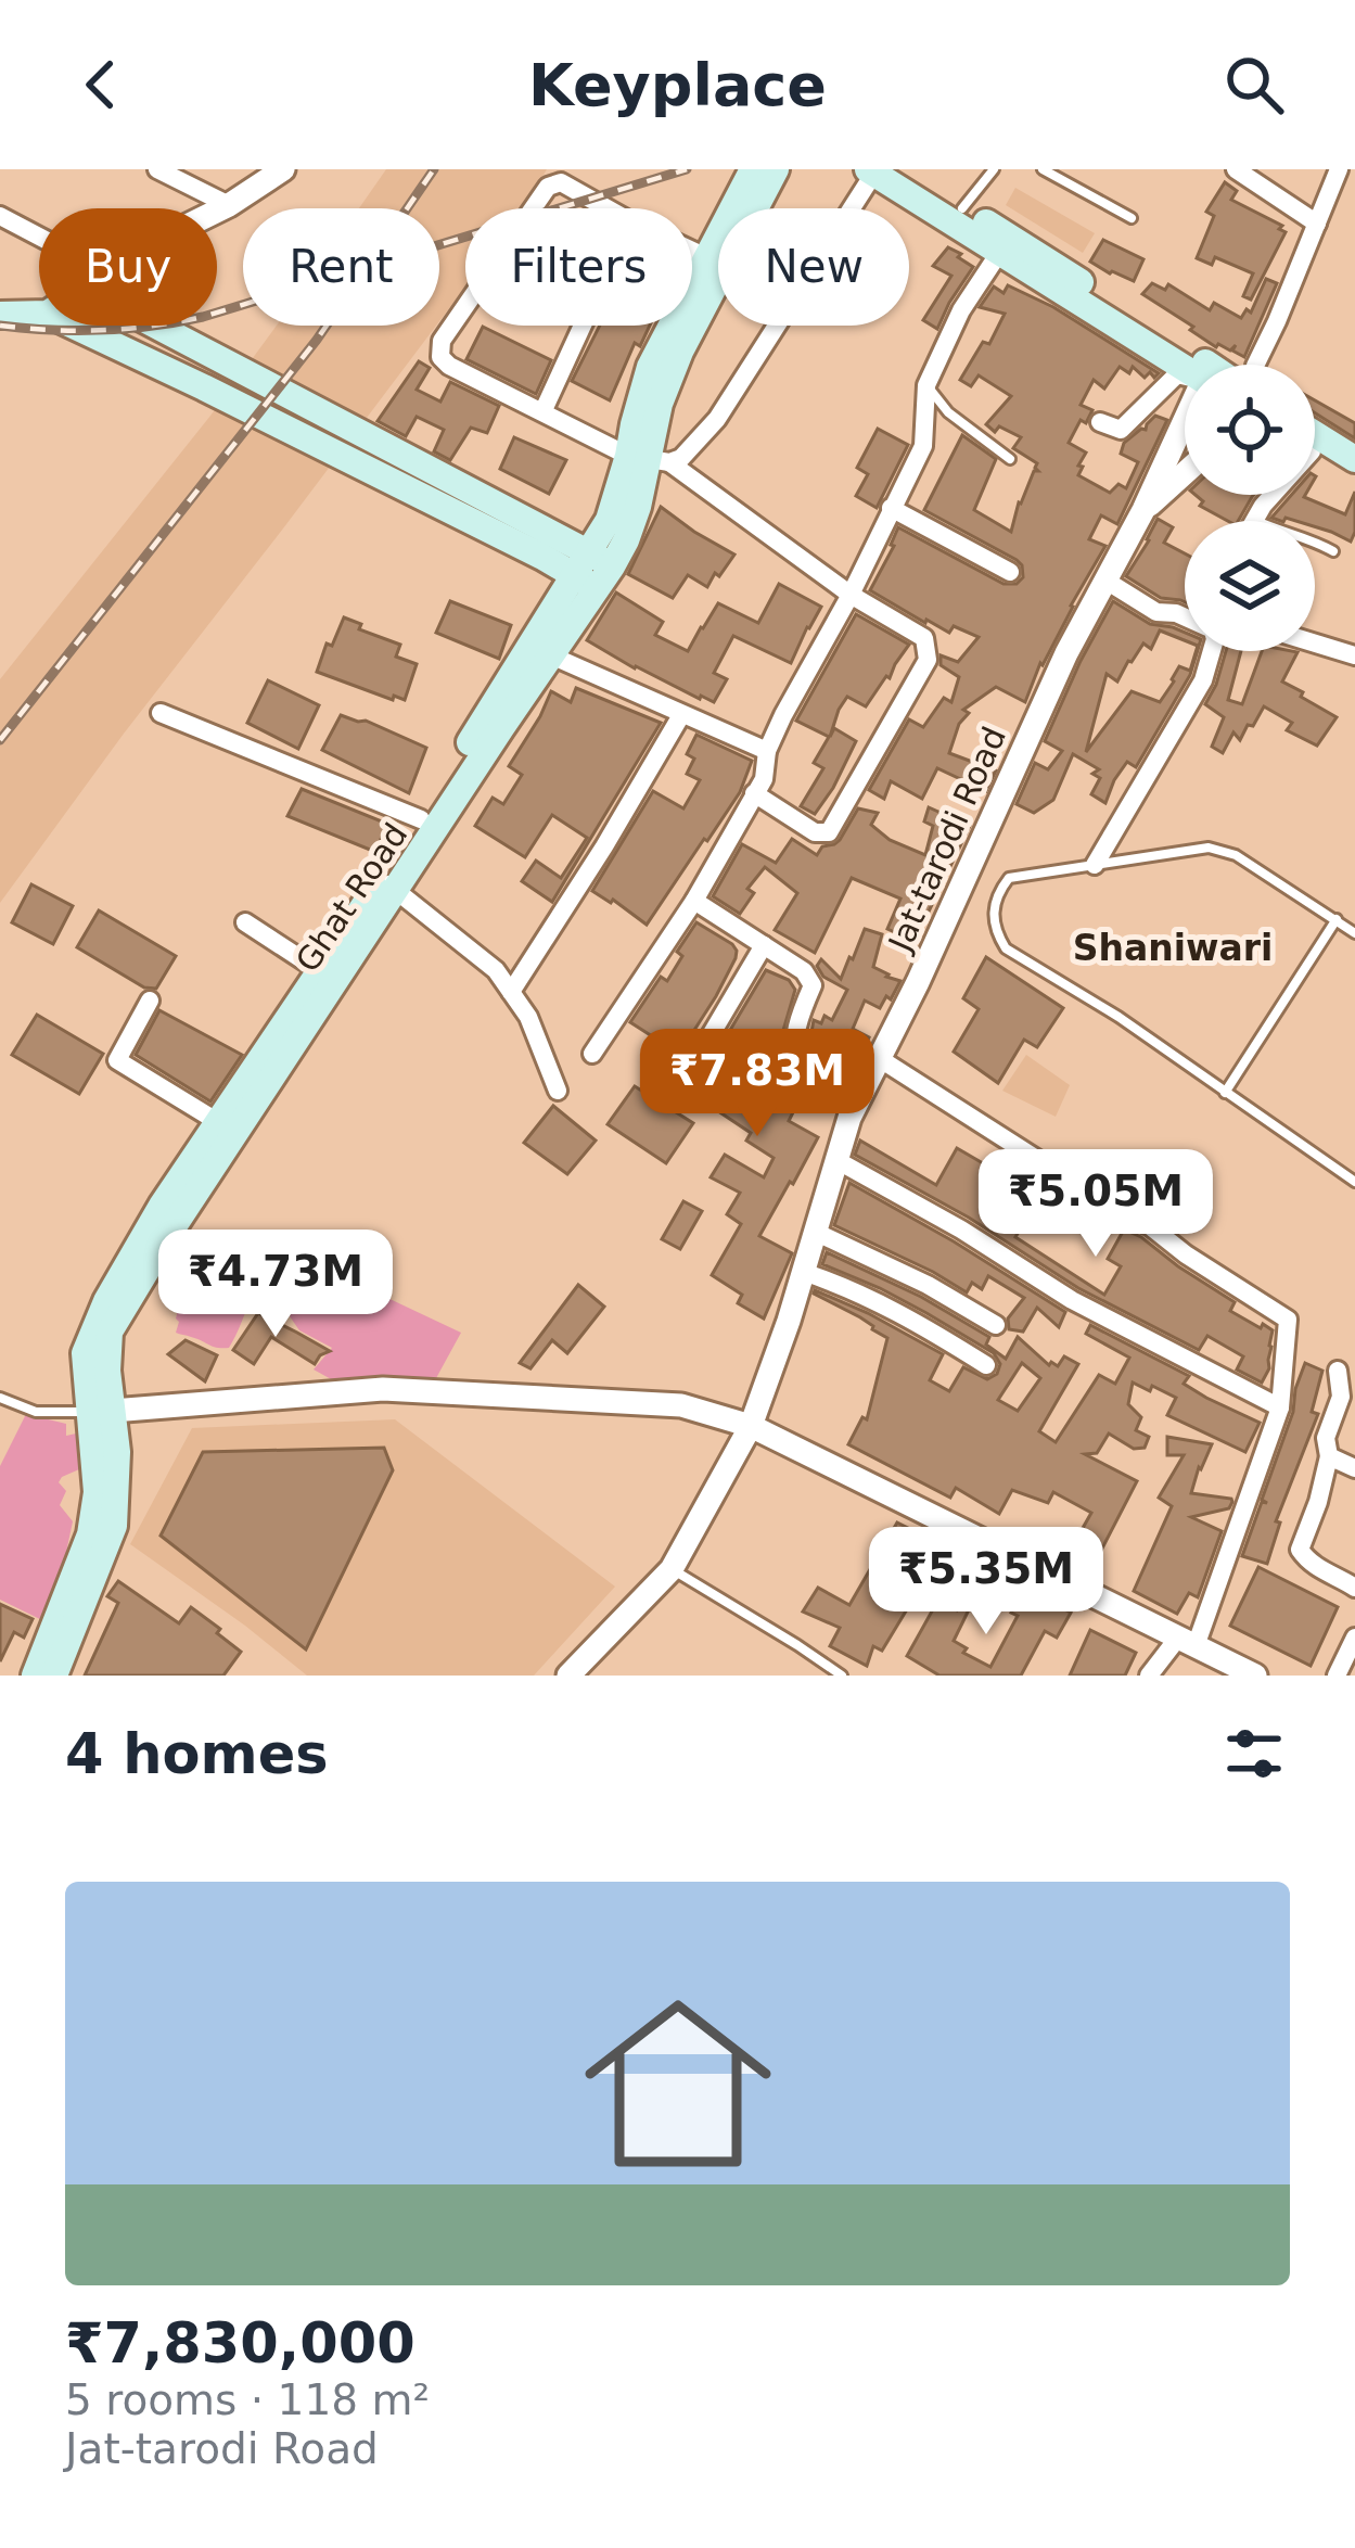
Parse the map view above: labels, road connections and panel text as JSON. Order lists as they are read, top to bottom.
{
  "streets": {
    "main road": ["Ghat Road"],
    "street": ["Jat-tarodi Road"]
  },
  "districts": ["Shaniwari"],
  "page": {
    "header": "Keyplace",
    "chip": [
      "Buy",
      "Rent",
      "Filters",
      "New"
    ],
    "price": [
      "₹7.83M",
      "₹5.05M",
      "₹4.73M",
      "₹5.35M"
    ],
    "heading": "4 homes",
    "list": [
      {
        "name": "₹7,830,000",
        "note": "5 rooms · 118 m² · Jat-tarodi Road"
      }
    ]
  }
}
